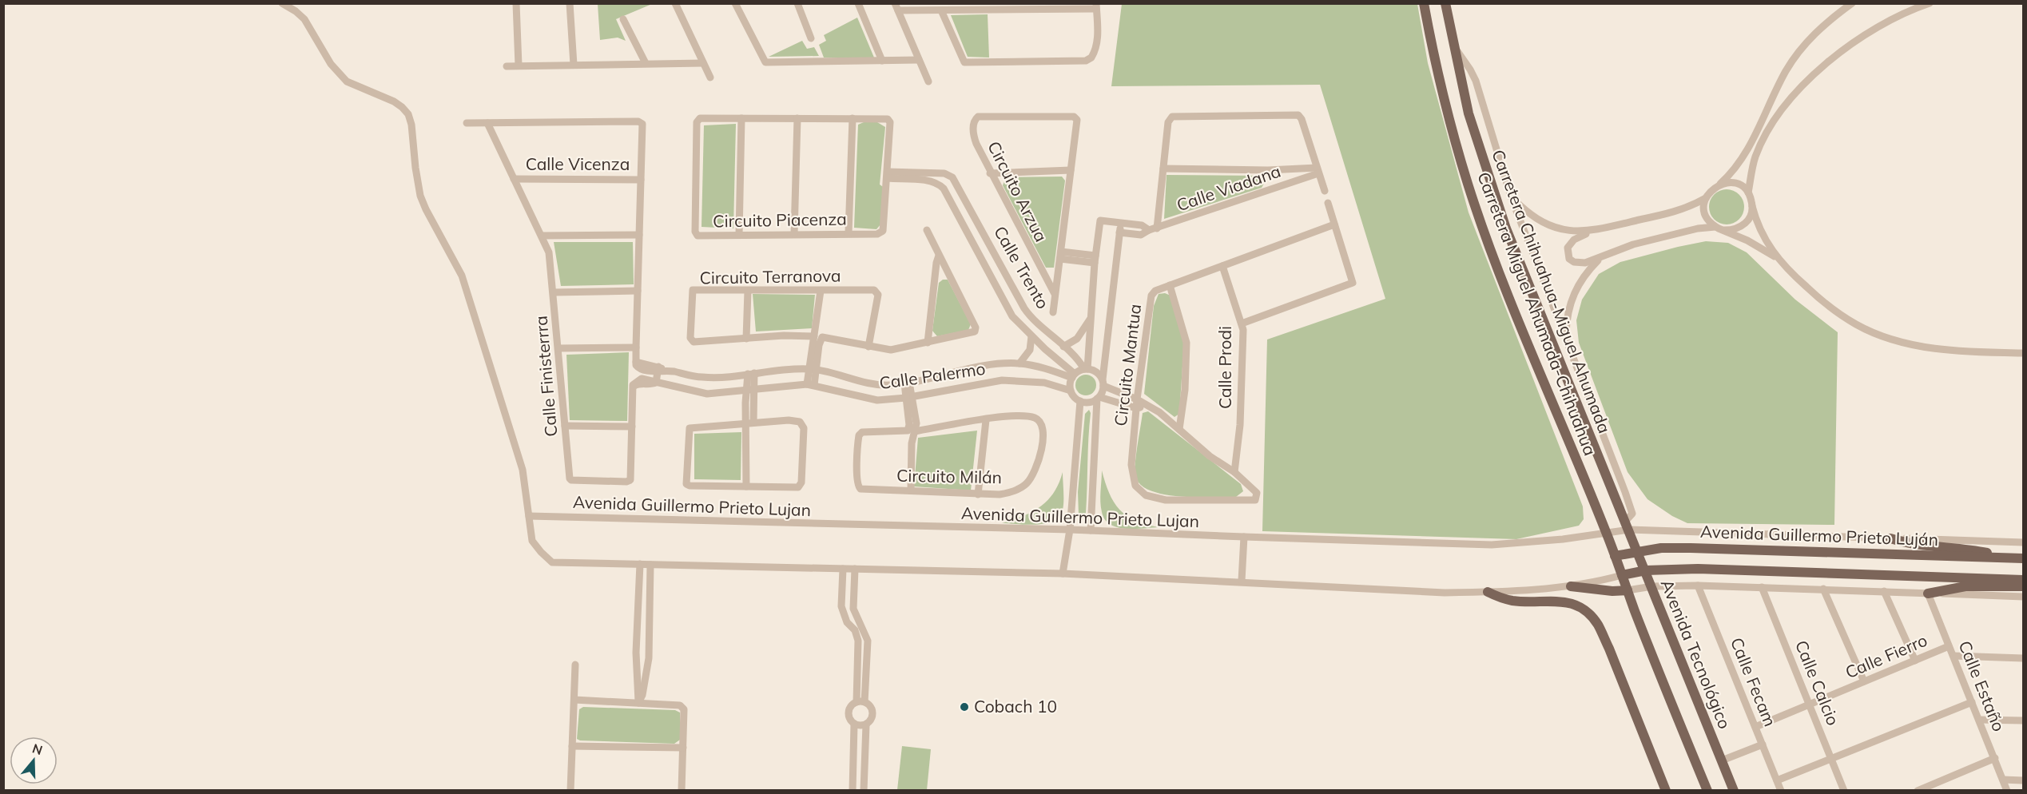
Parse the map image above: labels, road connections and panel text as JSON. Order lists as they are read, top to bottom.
{
  "streets": {
    "main road": [
      "Carretera Chihuahua-Miguel Ahumada",
      "Carretera Miguel Ahumada-Chihuahua",
      "Avenida Guillermo Prieto Luján",
      "Avenida Tecnológico"
    ],
    "street": [
      "Calle Vicenza",
      "Calle Viadana",
      "Circuito Arzua",
      "Circuito Piacenza",
      "Calle Trento",
      "Circuito Terranova",
      "Circuito Mantua",
      "Calle Prodi",
      "Calle Finisterrra",
      "Calle Palermo",
      "Circuito Milán",
      "Avenida Guillermo Prieto Lujan",
      "Calle Fierro",
      "Calle Fecam",
      "Calle Calcio",
      "Calle Estaño"
    ]
  },
  "crossings": [
    ["Calle Vicenza", "Calle Finisterrra"],
    ["Circuito Piacenza", "Calle Trento"],
    ["Calle Trento", "Calle Palermo"],
    ["Carretera Chihuahua-Miguel Ahumada", "Avenida Guillermo Prieto Lujan"],
    ["Carretera Chihuahua-Miguel Ahumada", "Avenida Guillermo Prieto Luján"],
    ["Carretera Chihuahua-Miguel Ahumada", "Avenida Tecnológico"],
    ["Carretera Miguel Ahumada-Chihuahua", "Avenida Guillermo Prieto Lujan"],
    ["Carretera Miguel Ahumada-Chihuahua", "Avenida Guillermo Prieto Luján"],
    ["Circuito Mantua", "Calle Prodi"],
    ["Calle Finisterrra", "Calle Palermo"],
    ["Calle Palermo", "Circuito Milán"],
    ["Avenida Guillermo Prieto Lujan", "Avenida Guillermo Prieto Luján"],
    ["Avenida Guillermo Prieto Lujan", "Avenida Tecnológico"],
    ["Avenida Guillermo Prieto Luján", "Avenida Tecnológico"],
    ["Calle Fierro", "Calle Fecam"],
    ["Calle Fierro", "Calle Calcio"],
    ["Calle Fierro", "Calle Estaño"]
  ],
  "places": ["Cobach 10"],
  "north": "top"
}
